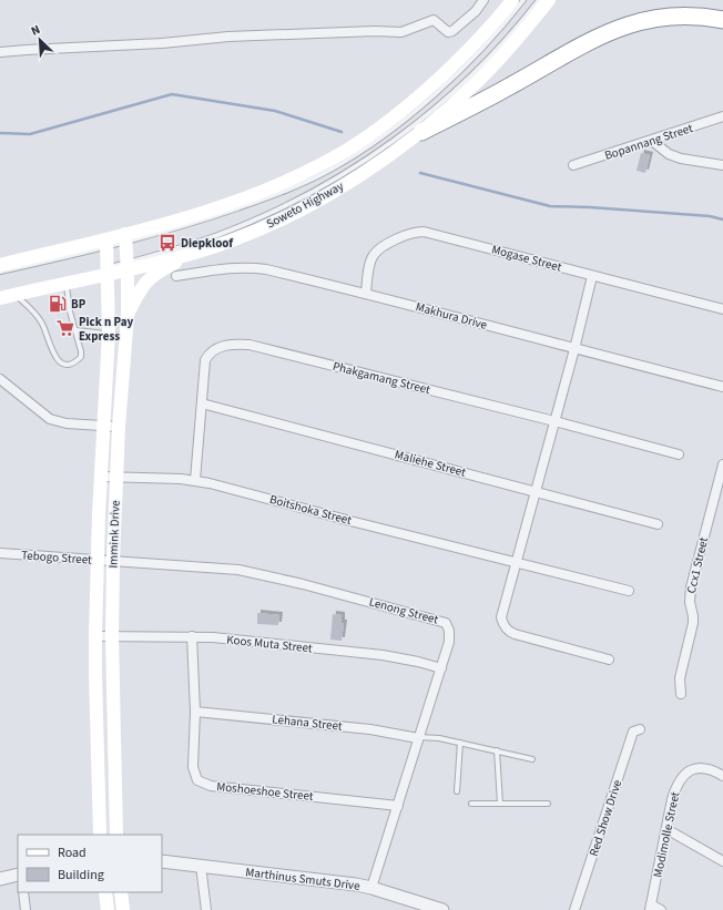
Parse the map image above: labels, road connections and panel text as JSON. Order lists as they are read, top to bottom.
{
  "streets": {
    "main road": ["Soweto Highway", "Immink Drive"],
    "street": [
      "Bopannang Street",
      "Mogase Street",
      "Makhura Drive",
      "Phakgamang Street",
      "Maliehe Street",
      "Boitshoka Street",
      "Tebogo Street",
      "Ccx1 Street",
      "Lenong Street",
      "Koos Muta Street",
      "Lehana Street",
      "Moshoeshoe Street",
      "Red Show Drive",
      "Modimolle Street",
      "Marthinus Smuts Drive"
    ]
  },
  "crossings": [
    ["Soweto Highway", "Immink Drive"],
    ["Mogase Street", "Makhura Drive"],
    ["Phakgamang Street", "Maliehe Street"],
    ["Phakgamang Street", "Boitshoka Street"],
    ["Boitshoka Street", "Immink Drive"],
    ["Immink Drive", "Tebogo Street"],
    ["Immink Drive", "Lenong Street"],
    ["Immink Drive", "Koos Muta Street"],
    ["Tebogo Street", "Lenong Street"],
    ["Lenong Street", "Koos Muta Street"],
    ["Lenong Street", "Lehana Street"],
    ["Lenong Street", "Moshoeshoe Street"],
    ["Lenong Street", "Marthinus Smuts Drive"],
    ["Koos Muta Street", "Moshoeshoe Street"],
    ["Lehana Street", "Moshoeshoe Street"]
  ],
  "places": {
    "bus stop": ["Diepkloof"],
    "fuel station": ["BP"],
    "supermarket": ["Pick n Pay Express"]
  },
  "legend": ["Road", "Building"],
  "north": "top left"
}
